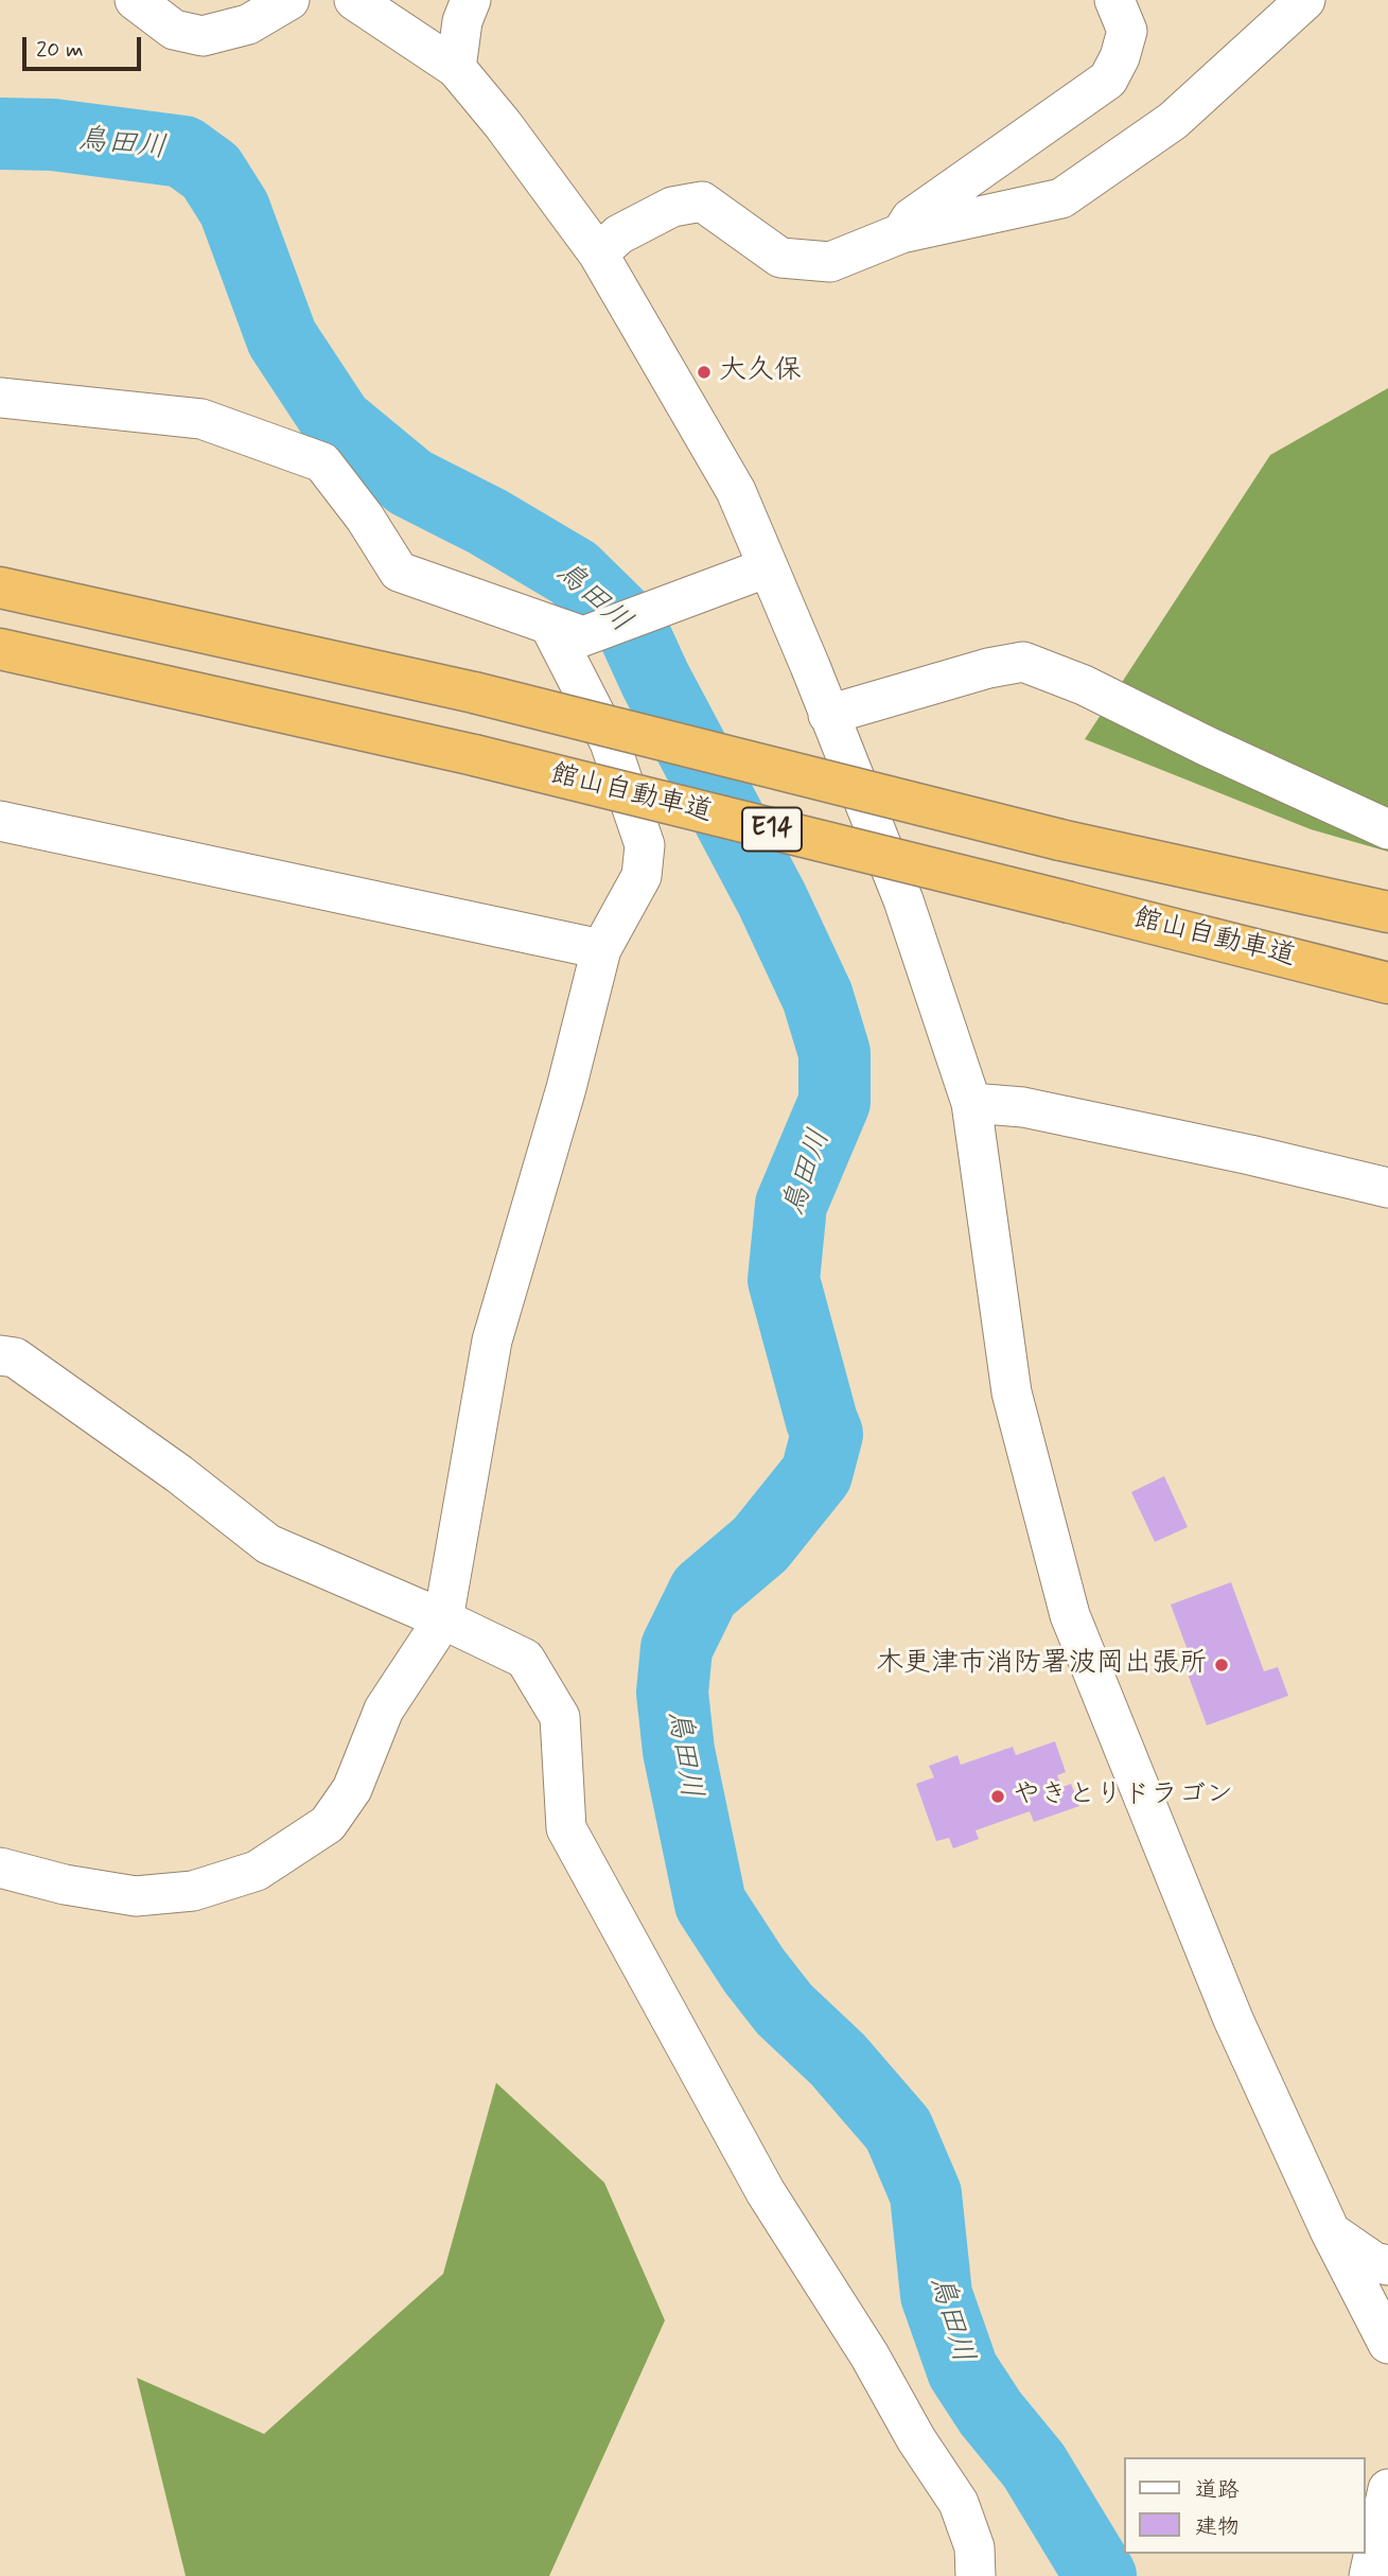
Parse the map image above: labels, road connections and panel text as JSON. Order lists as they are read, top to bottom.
{
  "streets": {
    "highway": ["館山自動車道", "E14"]
  },
  "water": ["鳥田川"],
  "places": ["大久保", "木更津市消防署波岡出張所", "やきとりドラゴン"],
  "legend": ["道路", "建物"],
  "scale_bar": "20 m"
}
